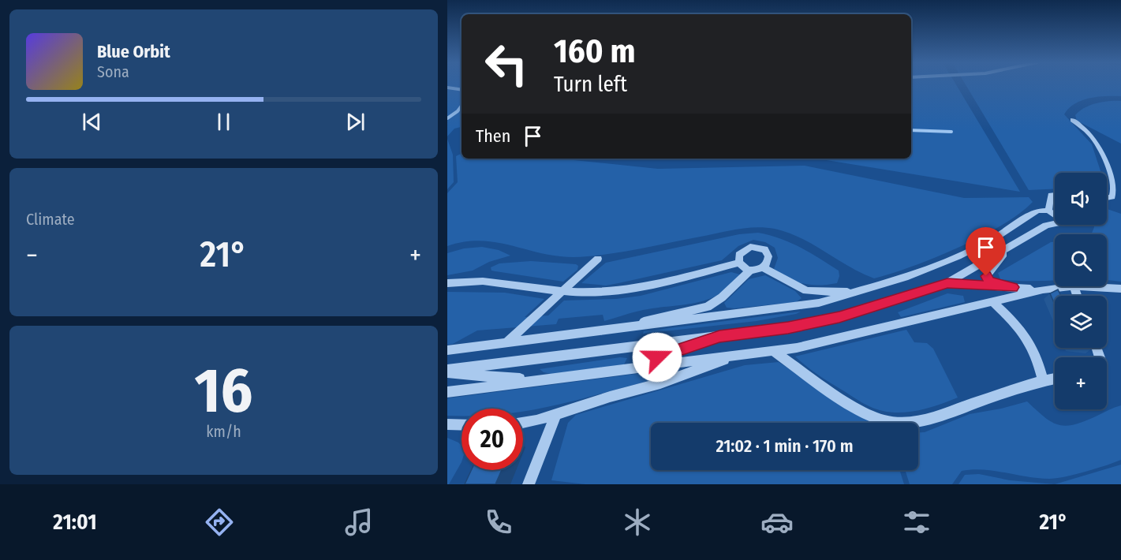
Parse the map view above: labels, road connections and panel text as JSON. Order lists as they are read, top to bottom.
{
  "page": {
    "turn": ["160 m", "Turn left"],
    "song": ["Blue Orbit", "Sona"],
    "then": "Then",
    "tile": [
      "Climate",
      ["16", "km/h"]
    ],
    "map_buttons": "+",
    "heat": ["−", "21°", "+"],
    "limit": "20",
    "trip": "21:02 · 1 min · 170 m",
    "tabs": ["21:01", "21°"]
  }
}
